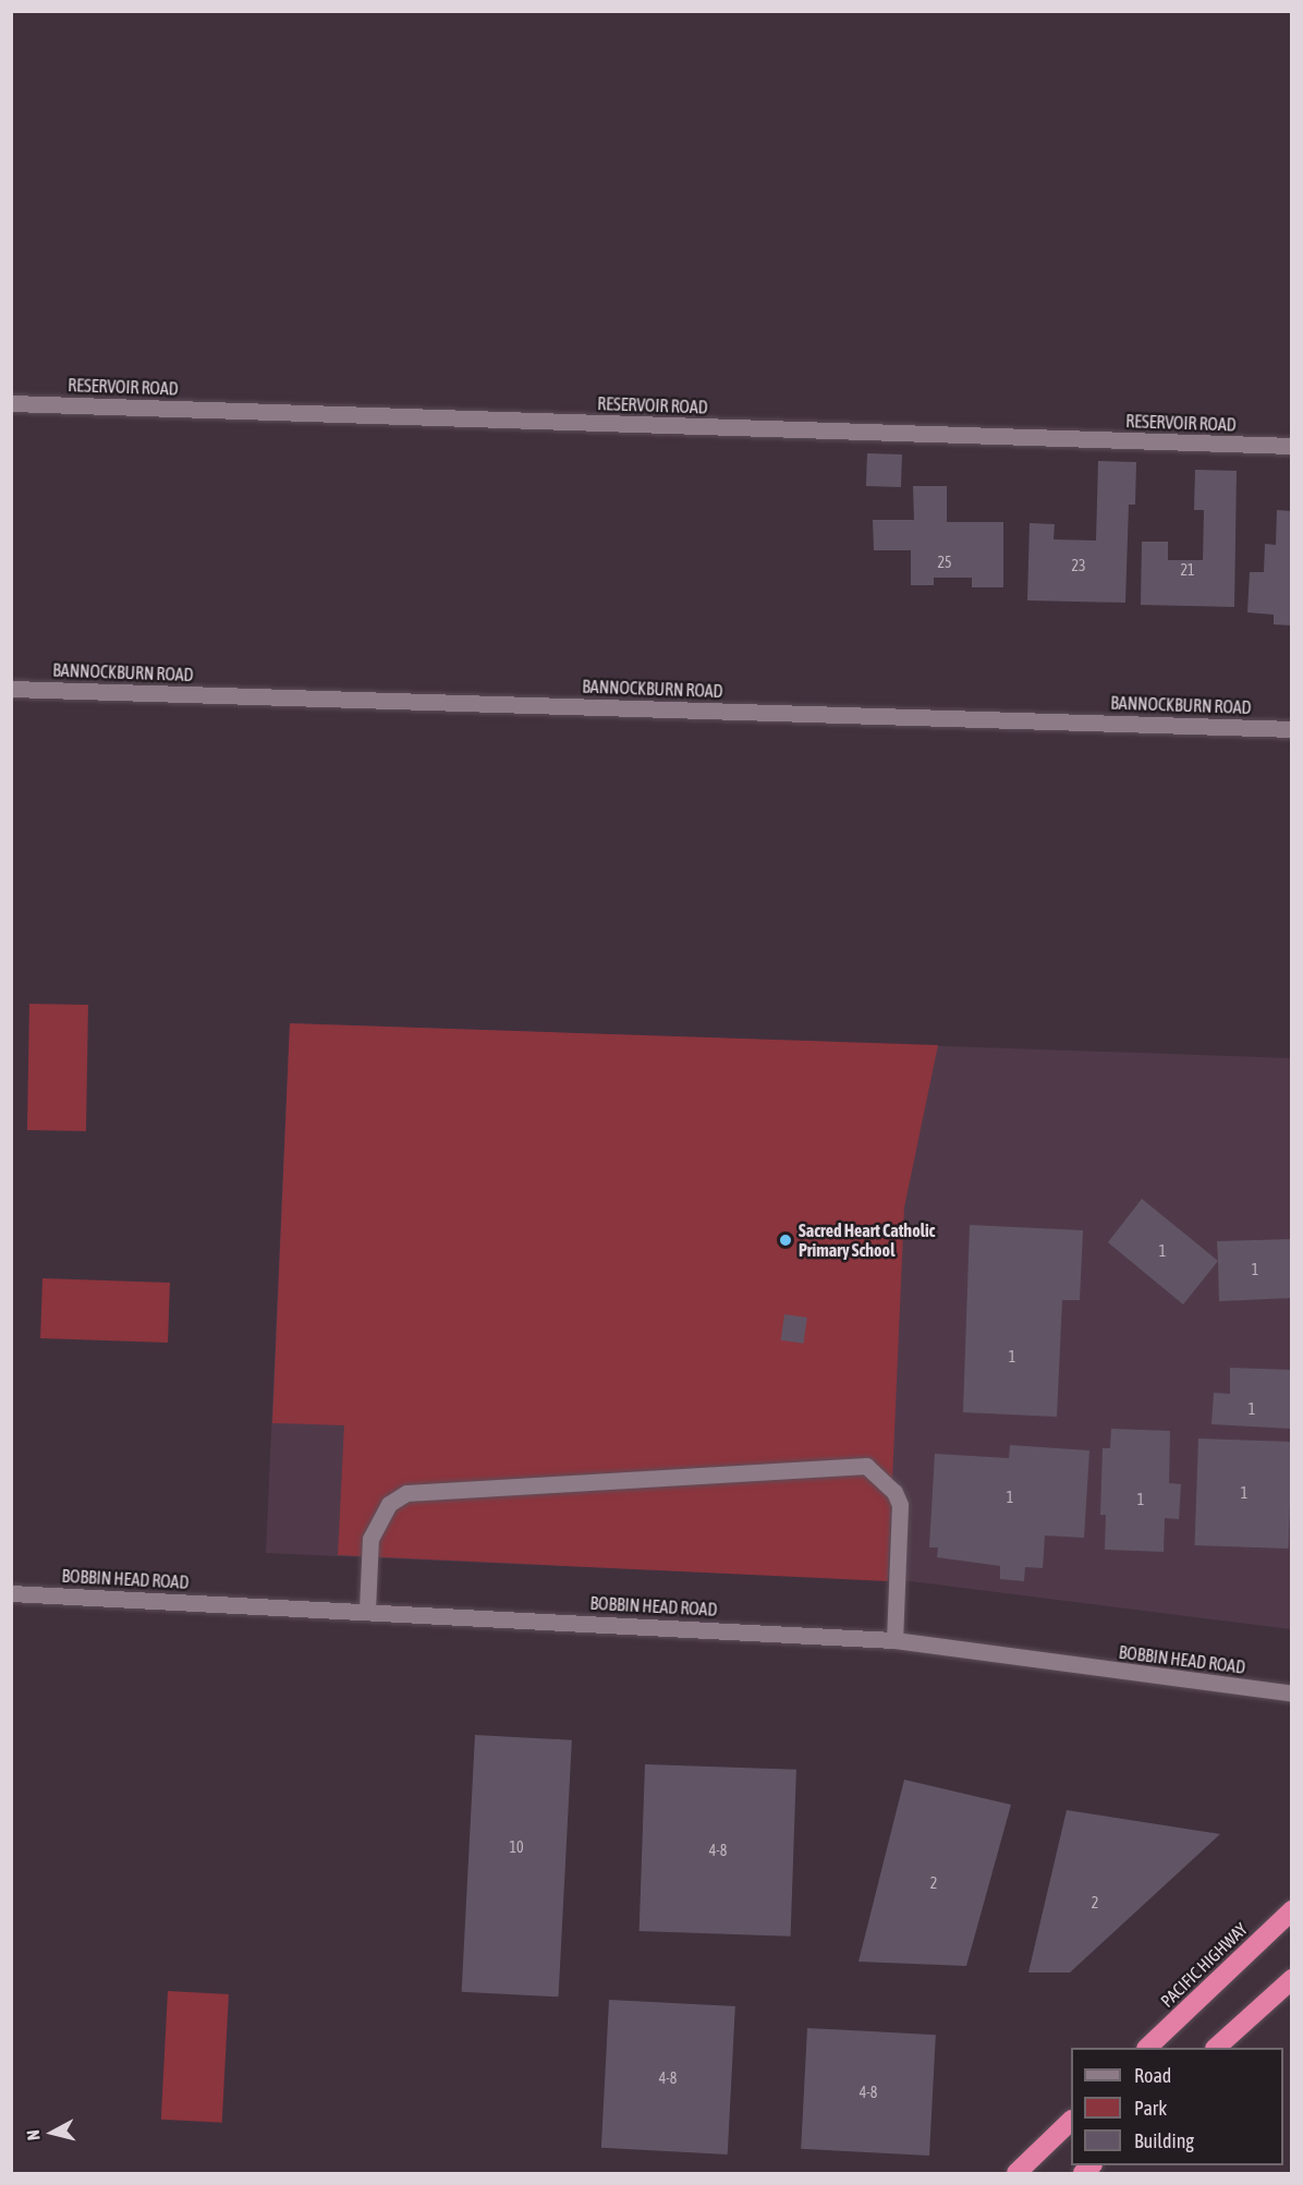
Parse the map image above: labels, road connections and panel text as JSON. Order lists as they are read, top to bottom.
{
  "streets": {
    "highway": ["PACIFIC HIGHWAY"],
    "street": ["RESERVOIR ROAD", "BANNOCKBURN ROAD", "BOBBIN HEAD ROAD"]
  },
  "places": ["Sacred Heart Catholic Primary School"],
  "house_numbers": [
    "25",
    "23",
    "21",
    "1",
    "1",
    "1",
    "1",
    "1",
    "1",
    "1",
    "10",
    "4-8",
    "2",
    "2",
    "4-8",
    "4-8"
  ],
  "legend": ["Road", "Park", "Building"],
  "north": "left"
}
